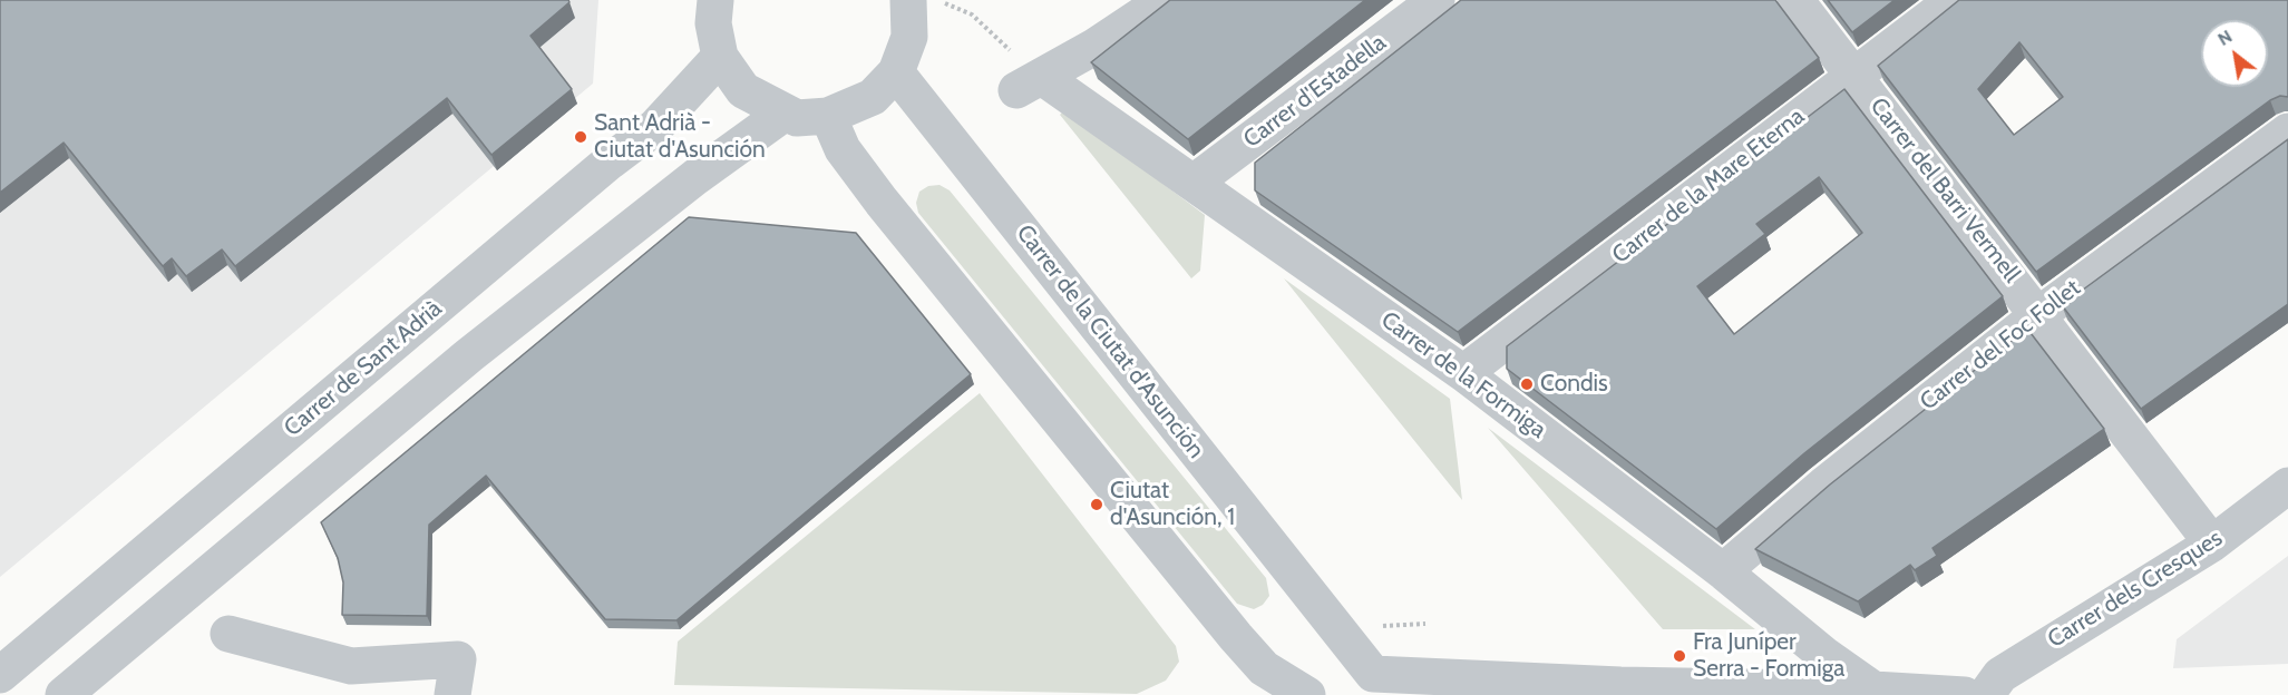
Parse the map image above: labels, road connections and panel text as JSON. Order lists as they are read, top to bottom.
{
  "streets": {
    "street": [
      "Carrer d'Estadella",
      "Carrer de la Mare Eterna",
      "Carrer del Barri Vermell",
      "Carrer de la Ciutat d'Asunción",
      "Carrer del Foc Follet",
      "Carrer de Sant Adrià",
      "Carrer de la Formiga",
      "Carrer dels Cresques"
    ]
  },
  "crossings": [
    ["Carrer d'Estadella", "Carrer de la Formiga"],
    ["Carrer de la Mare Eterna", "Carrer del Barri Vermell"],
    ["Carrer de la Mare Eterna", "Carrer de la Formiga"],
    ["Carrer del Barri Vermell", "Carrer del Foc Follet"],
    ["Carrer del Barri Vermell", "Carrer dels Cresques"],
    ["Carrer del Foc Follet", "Carrer de la Formiga"]
  ],
  "places": [
    "Sant Adrià - Ciutat d'Asunción",
    "Condis",
    "Ciutat d'Asunción, 1",
    "Fra Juníper Serra - Formiga"
  ],
  "north": "top left"
}
